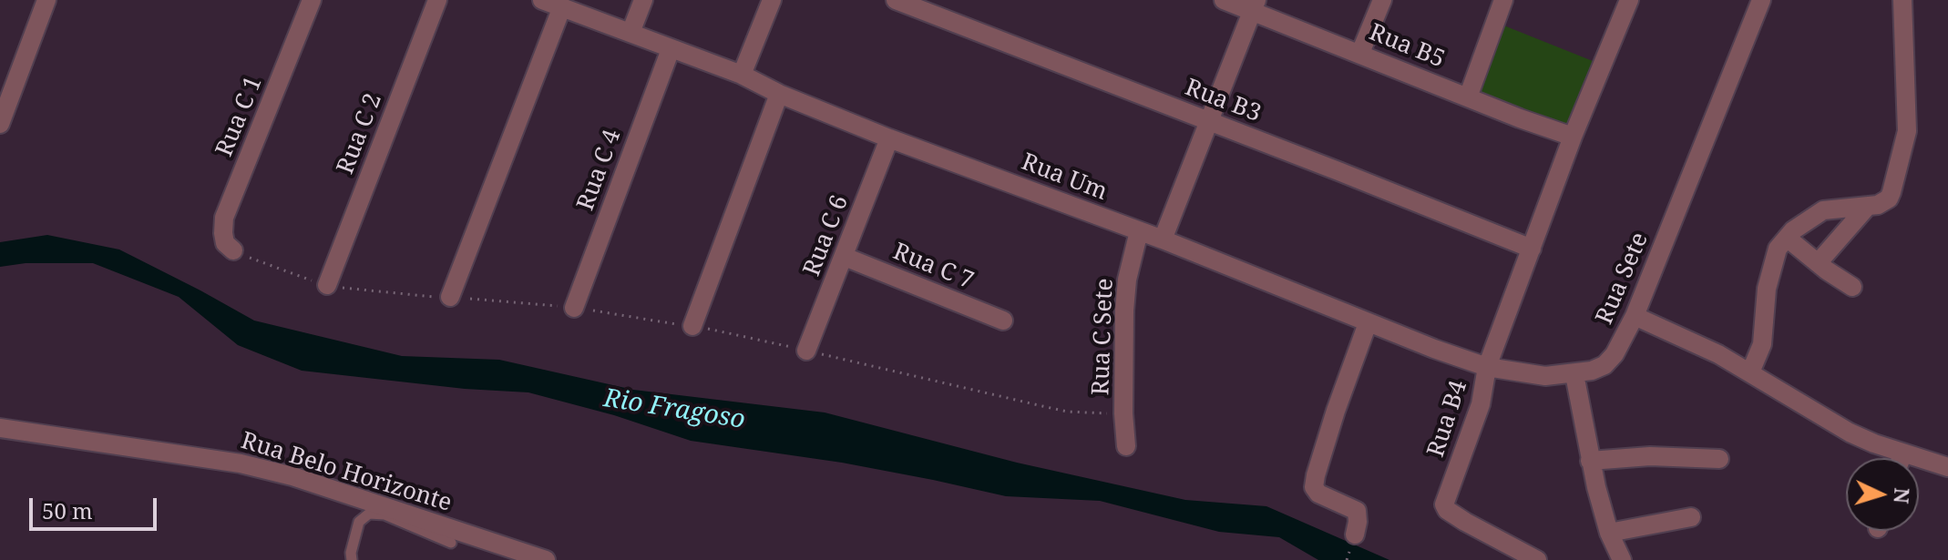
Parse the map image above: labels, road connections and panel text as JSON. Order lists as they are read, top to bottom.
{
  "streets": {
    "street": [
      "Rua B5",
      "Rua B3",
      "Rua C 1",
      "Rua C 2",
      "Rua C 4",
      "Rua Um",
      "Rua C 6",
      "Rua C 7",
      "Rua Sete",
      "Rua C Sete",
      "Rua B4",
      "Rua Belo Horizonte"
    ]
  },
  "crossings": [
    ["Rua B5", "Rua B4"],
    ["Rua B3", "Rua B4"],
    ["Rua C 4", "Rua Um"],
    ["Rua Um", "Rua C 6"],
    ["Rua Um", "Rua Sete"],
    ["Rua Um", "Rua C Sete"],
    ["Rua Um", "Rua B4"],
    ["Rua C 6", "Rua C 7"]
  ],
  "water": ["Rio Fragoso"],
  "scale_bar": "50 m",
  "north": "right"
}
